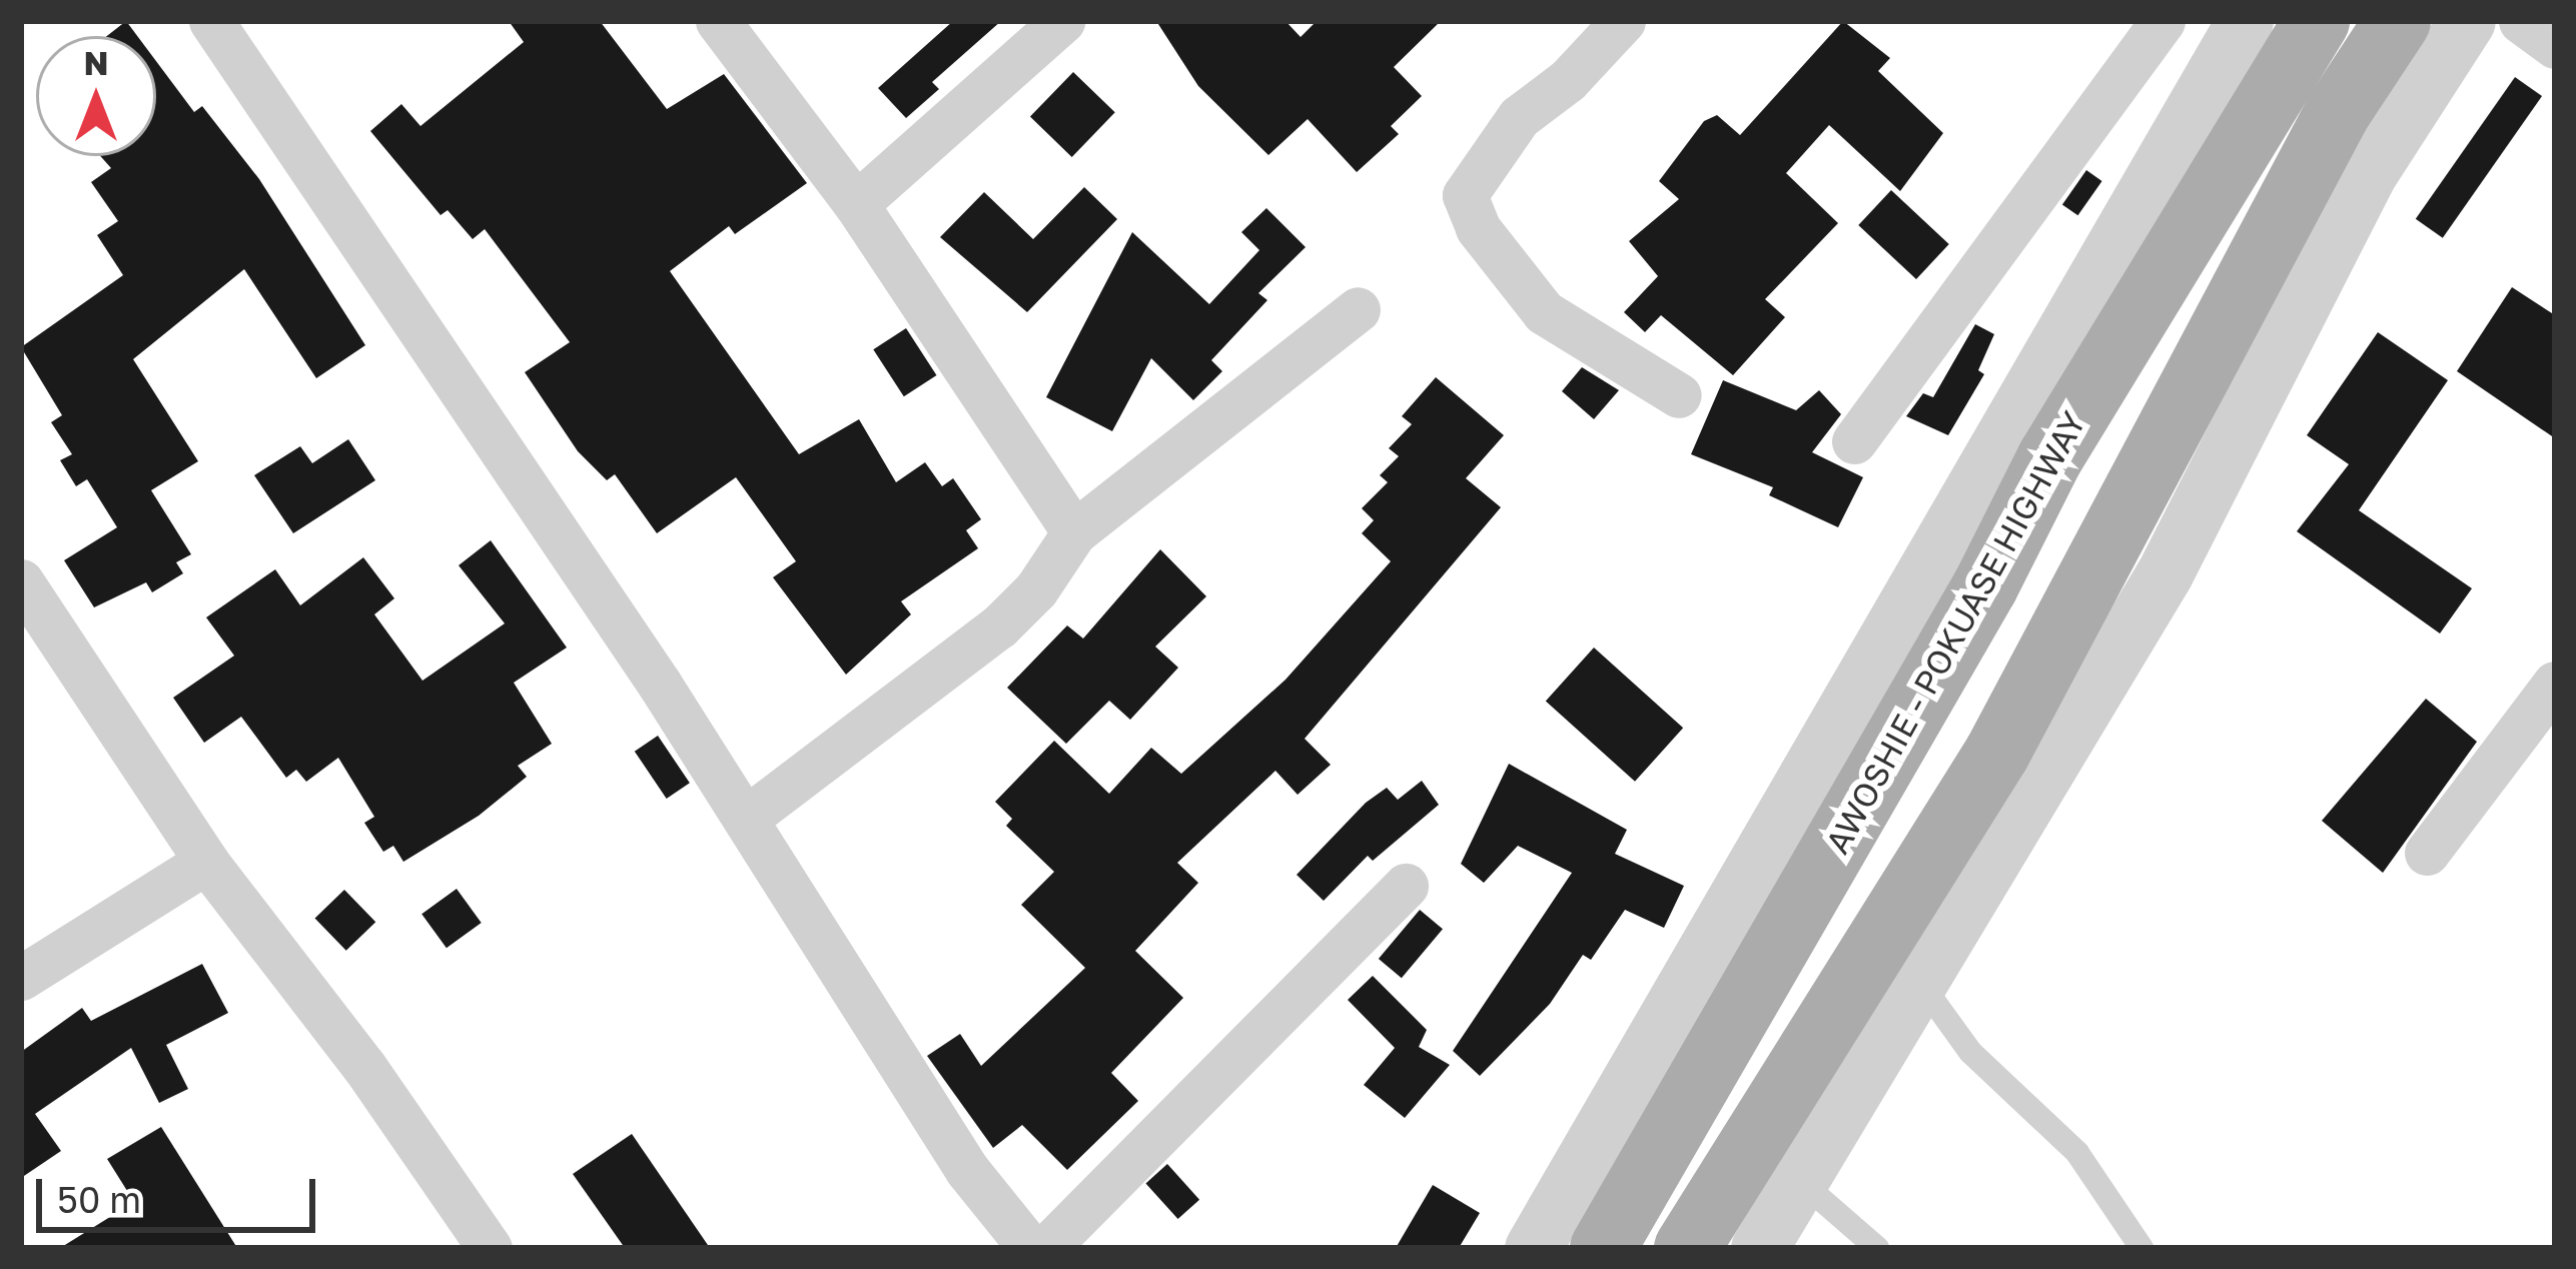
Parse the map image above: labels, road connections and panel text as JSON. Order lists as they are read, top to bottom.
{
  "streets": {
    "main road": ["AWOSHIE - POKUASE HIGHWAY"]
  },
  "scale_bar": "50 m",
  "north": "top"
}
